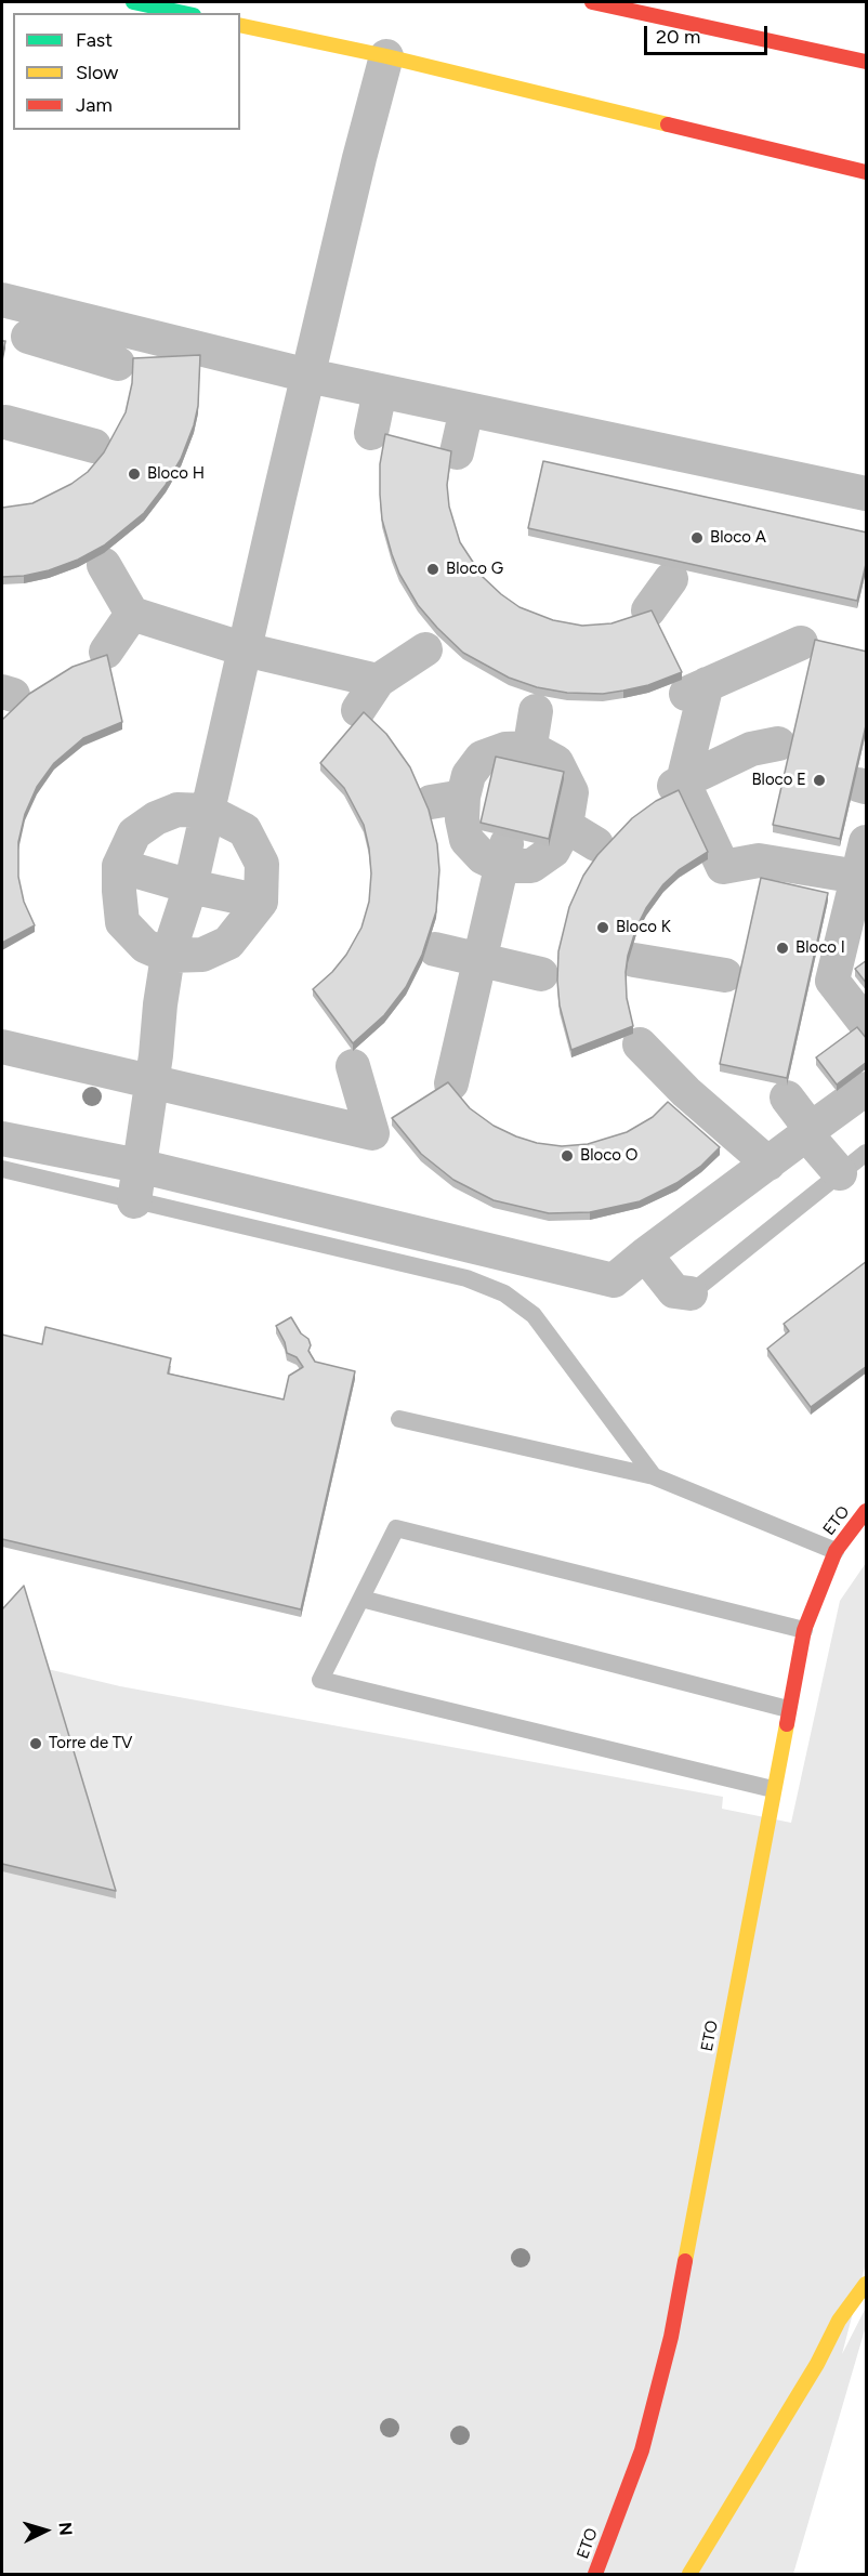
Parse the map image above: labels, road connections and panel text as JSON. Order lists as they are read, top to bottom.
{
  "streets": {
    "main road": ["ETO"]
  },
  "places": [
    "Bloco H",
    "Bloco A",
    "Bloco G",
    "Bloco E",
    "Bloco K",
    "Bloco I",
    "Bloco O",
    "Torre de TV"
  ],
  "legend": ["Fast", "Slow", "Jam"],
  "scale_bar": "20 m",
  "north": "right"
}
